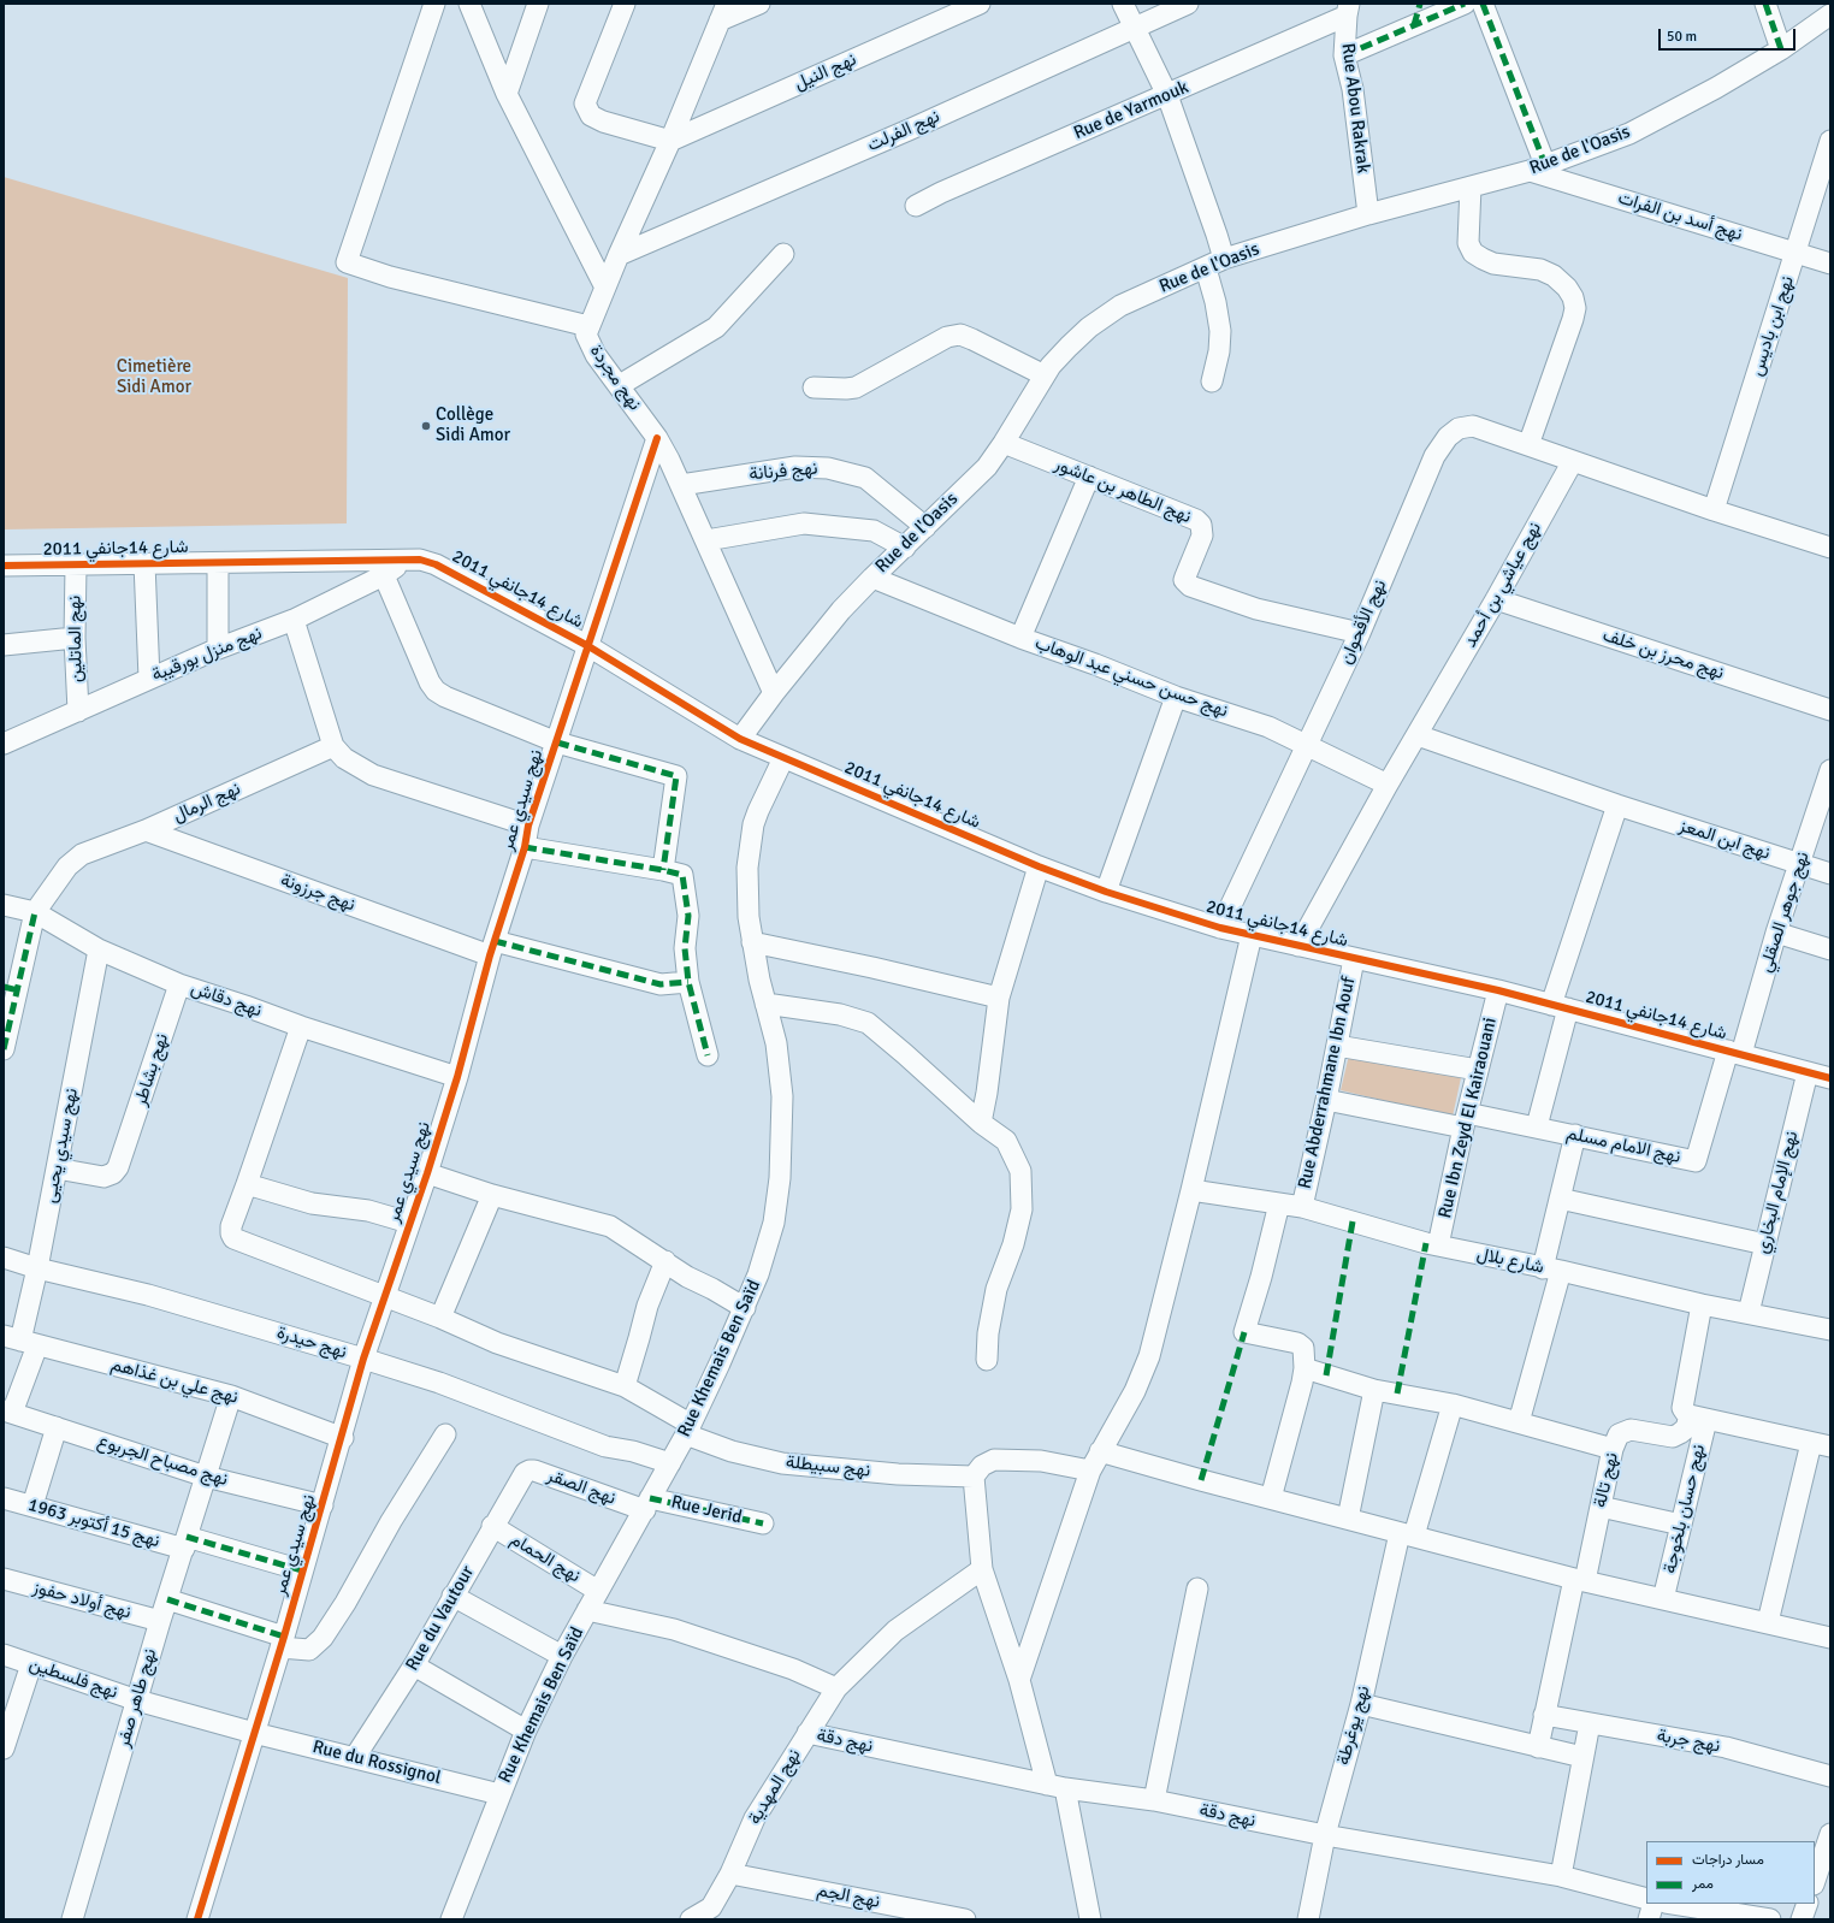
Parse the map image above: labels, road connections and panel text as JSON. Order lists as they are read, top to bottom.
{
  "streets": {
    "street": [
      "نهج النيل",
      "Rue Abou Rakrak",
      "Rue de Yarmouk",
      "نهج الفرلت",
      "Rue de l'Oasis",
      "نهج أسد بن الفرات",
      "نهج ابن باديس",
      "نهج مجردة",
      "نهج فرنانة",
      "نهج الطاهر بن عاشور",
      "شارع 14جانفي 2011",
      "نهج عياشي بن أحمد",
      "نهج الأقحوان",
      "نهج الماتلين",
      "نهج منزل بورقيبة",
      "نهج محرز بن خلف",
      "نهج حسن حسني عبد الوهاب",
      "نهج سيدي عمر",
      "نهج الرمال",
      "نهج ابن المعز",
      "نهج جرزونة",
      "نهج جوهر الصقلي",
      "نهج دقاش",
      "نهج بشاطر",
      "Rue Abderrahmane Ibn Aouf",
      "Rue Ibn Zeyd El Kairaouani",
      "نهج سيدي يحيى",
      "نهج الامام مسلم",
      "نهج الإمام البخاري",
      "شارع بلال",
      "نهج حيدرة",
      "Rue Khemais Ben Saïd",
      "نهج علي بن غذاهم",
      "نهج مصباح الجربوع",
      "نهج سبيطلة",
      "نهج تالة",
      "نهج الصقر",
      "نهج حسان بلخوجة",
      "Rue Jerid",
      "نهج 15 أكتوبر 1963",
      "نهج الحمام",
      "نهج أولاد حفوز",
      "Rue du Vautour",
      "نهج فلسطين",
      "نهج طاهر صفر",
      "نهج يوغرطة",
      "نهج دقة",
      "نهج جربة",
      "Rue du Rossignol",
      "نهج المهدية",
      "نهج الجم"
    ]
  },
  "crossings": [
    ["نهج النيل", "نهج مجردة"],
    ["Rue Abou Rakrak", "Rue de Yarmouk"],
    ["Rue Abou Rakrak", "Rue de l'Oasis"],
    ["نهج الفرلت", "نهج مجردة"],
    ["Rue de l'Oasis", "نهج أسد بن الفرات"],
    ["Rue de l'Oasis", "نهج مجردة"],
    ["Rue de l'Oasis", "نهج فرنانة"],
    ["Rue de l'Oasis", "نهج الطاهر بن عاشور"],
    ["Rue de l'Oasis", "شارع 14جانفي 2011"],
    ["Rue de l'Oasis", "نهج حسن حسني عبد الوهاب"],
    ["نهج أسد بن الفرات", "نهج ابن باديس"],
    ["نهج مجردة", "نهج فرنانة"],
    ["نهج مجردة", "نهج سيدي عمر"],
    ["نهج الطاهر بن عاشور", "نهج الأقحوان"],
    ["شارع 14جانفي 2011", "نهج عياشي بن أحمد"],
    ["شارع 14جانفي 2011", "نهج الأقحوان"],
    ["شارع 14جانفي 2011", "نهج الماتلين"],
    ["شارع 14جانفي 2011", "نهج منزل بورقيبة"],
    ["شارع 14جانفي 2011", "نهج سيدي عمر"],
    ["شارع 14جانفي 2011", "نهج جوهر الصقلي"],
    ["شارع 14جانفي 2011", "Rue Abderrahmane Ibn Aouf"],
    ["شارع 14جانفي 2011", "Rue Ibn Zeyd El Kairaouani"],
    ["شارع 14جانفي 2011", "نهج الامام مسلم"],
    ["شارع 14جانفي 2011", "نهج الإمام البخاري"],
    ["شارع 14جانفي 2011", "Rue Khemais Ben Saïd"],
    ["نهج عياشي بن أحمد", "نهج الأقحوان"],
    ["نهج عياشي بن أحمد", "نهج محرز بن خلف"],
    ["نهج عياشي بن أحمد", "نهج حسن حسني عبد الوهاب"],
    ["نهج عياشي بن أحمد", "نهج ابن المعز"],
    ["نهج الأقحوان", "نهج حسن حسني عبد الوهاب"],
    ["نهج الماتلين", "نهج منزل بورقيبة"],
    ["نهج سيدي عمر", "نهج جرزونة"],
    ["نهج سيدي عمر", "نهج دقاش"],
    ["نهج سيدي عمر", "نهج حيدرة"],
    ["نهج سيدي عمر", "نهج علي بن غذاهم"],
    ["نهج سيدي عمر", "نهج مصباح الجربوع"],
    ["نهج سيدي عمر", "نهج سبيطلة"],
    ["نهج سيدي عمر", "نهج 15 أكتوبر 1963"],
    ["نهج سيدي عمر", "نهج فلسطين"],
    ["نهج سيدي عمر", "Rue du Rossignol"],
    ["نهج الرمال", "نهج جرزونة"],
    ["نهج الرمال", "نهج دقاش"],
    ["نهج ابن المعز", "نهج جوهر الصقلي"],
    ["نهج جوهر الصقلي", "نهج الامام مسلم"],
    ["نهج دقاش", "نهج بشاطر"],
    ["نهج دقاش", "نهج سيدي يحيى"],
    ["نهج بشاطر", "نهج سيدي يحيى"],
    ["Rue Abderrahmane Ibn Aouf", "نهج الامام مسلم"],
    ["Rue Abderrahmane Ibn Aouf", "شارع بلال"],
    ["Rue Ibn Zeyd El Kairaouani", "نهج الامام مسلم"],
    ["Rue Ibn Zeyd El Kairaouani", "شارع بلال"],
    ["نهج سيدي يحيى", "نهج حيدرة"],
    ["نهج سيدي يحيى", "نهج علي بن غذاهم"],
    ["نهج سيدي يحيى", "نهج مصباح الجربوع"],
    ["نهج الإمام البخاري", "شارع بلال"],
    ["نهج حيدرة", "Rue Khemais Ben Saïd"],
    ["Rue Khemais Ben Saïd", "نهج سبيطلة"],
    ["Rue Khemais Ben Saïd", "نهج الصقر"],
    ["Rue Khemais Ben Saïd", "Rue Jerid"],
    ["Rue Khemais Ben Saïd", "نهج الحمام"],
    ["Rue Khemais Ben Saïd", "Rue du Rossignol"],
    ["نهج علي بن غذاهم", "نهج طاهر صفر"],
    ["نهج مصباح الجربوع", "نهج طاهر صفر"],
    ["نهج تالة", "نهج حسان بلخوجة"],
    ["نهج تالة", "نهج جربة"],
    ["نهج الصقر", "Rue Jerid"],
    ["نهج الصقر", "Rue du Vautour"],
    ["نهج 15 أكتوبر 1963", "نهج طاهر صفر"],
    ["نهج الحمام", "Rue du Vautour"],
    ["نهج أولاد حفوز", "نهج طاهر صفر"],
    ["Rue du Vautour", "Rue du Rossignol"],
    ["نهج فلسطين", "نهج طاهر صفر"],
    ["نهج فلسطين", "Rue du Rossignol"],
    ["نهج يوغرطة", "نهج دقة"],
    ["نهج دقة", "نهج المهدية"],
    ["نهج المهدية", "نهج الجم"]
  ],
  "parks": ["Cimetière Sidi Amor"],
  "places": ["Collège Sidi Amor"],
  "legend": ["مسار دراجات", "ممر"],
  "scale_bar": "50 m"
}
